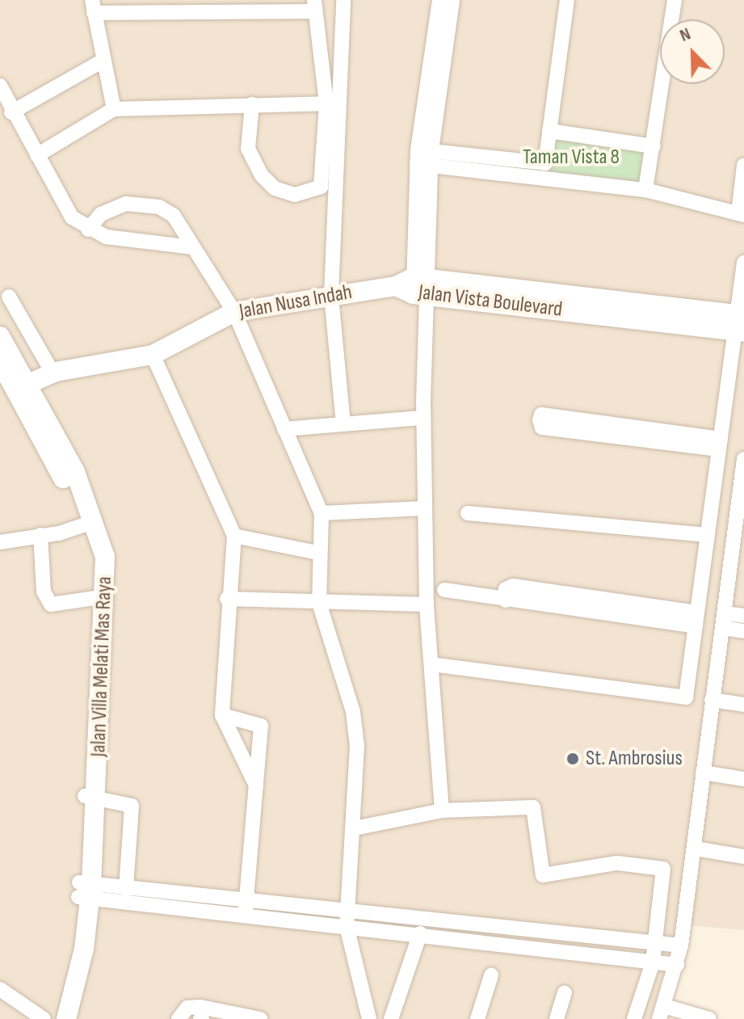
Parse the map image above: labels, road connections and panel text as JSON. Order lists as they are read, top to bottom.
{
  "streets": {
    "street": ["Jalan Vista Boulevard", "Jalan Nusa Indah", "Jalan Villa Melati Mas Raya"]
  },
  "crossings": [
    ["Jalan Vista Boulevard", "Jalan Nusa Indah"],
    ["Jalan Nusa Indah", "Jalan Villa Melati Mas Raya"]
  ],
  "parks": ["Taman Vista 8"],
  "places": ["St. Ambrosius"],
  "north": "top left"
}
